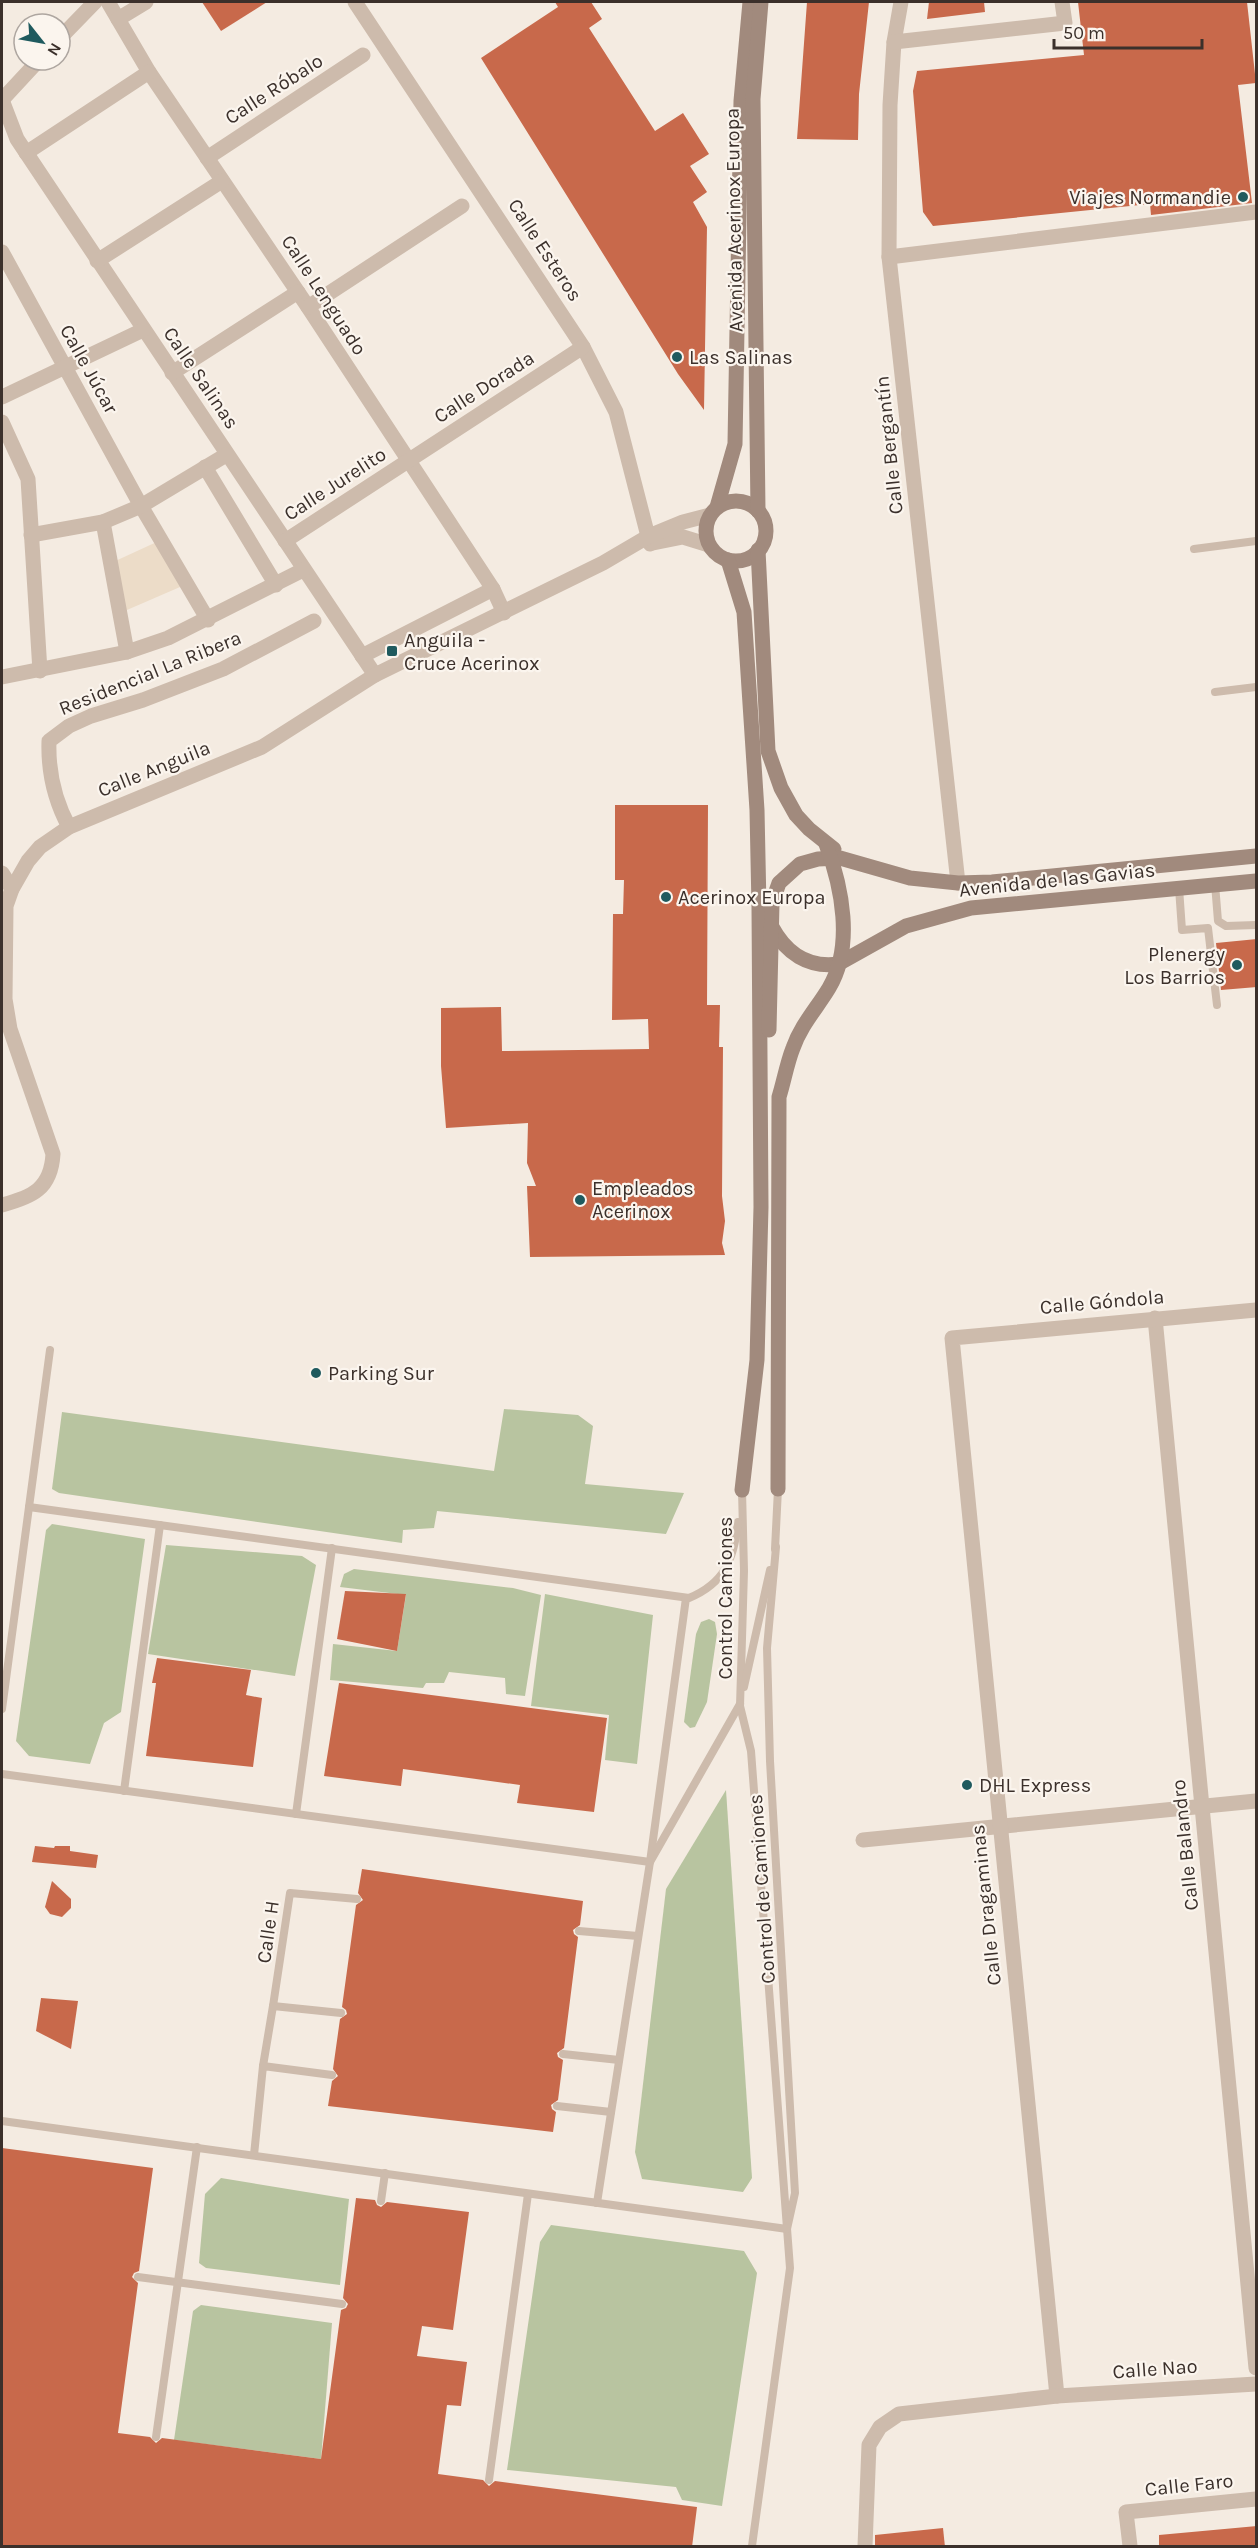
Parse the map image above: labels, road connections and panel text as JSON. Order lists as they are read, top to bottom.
{
  "streets": {
    "street": [
      "Calle Róbalo",
      "Avenida Acerinox Europa",
      "Calle Esteros",
      "Calle Lenguado",
      "Calle Júcar",
      "Calle Salinas",
      "Calle Dorada",
      "Calle Bergantín",
      "Calle Jurelito",
      "Residencial La Ribera",
      "Calle Anguila",
      "Avenida de las Gavias",
      "Calle Góndola",
      "Calle Balandro",
      "Calle Dragaminas",
      "Calle Nao",
      "Calle Faro"
    ],
    "lane": ["Control Camiones", "Control de Camiones", "Calle H"]
  },
  "crossings": [
    ["Calle Róbalo", "Calle Lenguado"],
    ["Avenida Acerinox Europa", "Calle Anguila"],
    ["Calle Esteros", "Calle Dorada"],
    ["Calle Esteros", "Calle Anguila"],
    ["Calle Lenguado", "Calle Dorada"],
    ["Calle Lenguado", "Calle Jurelito"],
    ["Calle Lenguado", "Calle Anguila"],
    ["Calle Salinas", "Calle Jurelito"],
    ["Calle Salinas", "Calle Anguila"],
    ["Calle Dorada", "Calle Jurelito"],
    ["Calle Bergantín", "Avenida de las Gavias"],
    ["Residencial La Ribera", "Calle Anguila"],
    ["Calle Góndola", "Calle Balandro"],
    ["Calle Góndola", "Calle Dragaminas"],
    ["Calle Dragaminas", "Calle Nao"]
  ],
  "places": {
    "other": [
      "Viajes Normandie",
      "Las Salinas",
      "Acerinox Europa",
      "Plenergy Los Barrios",
      "Empleados Acerinox",
      "Parking Sur",
      "DHL Express"
    ],
    "transit": ["Anguila - Cruce Acerinox"]
  },
  "scale_bar": "50 m",
  "north": "bottom right"
}
